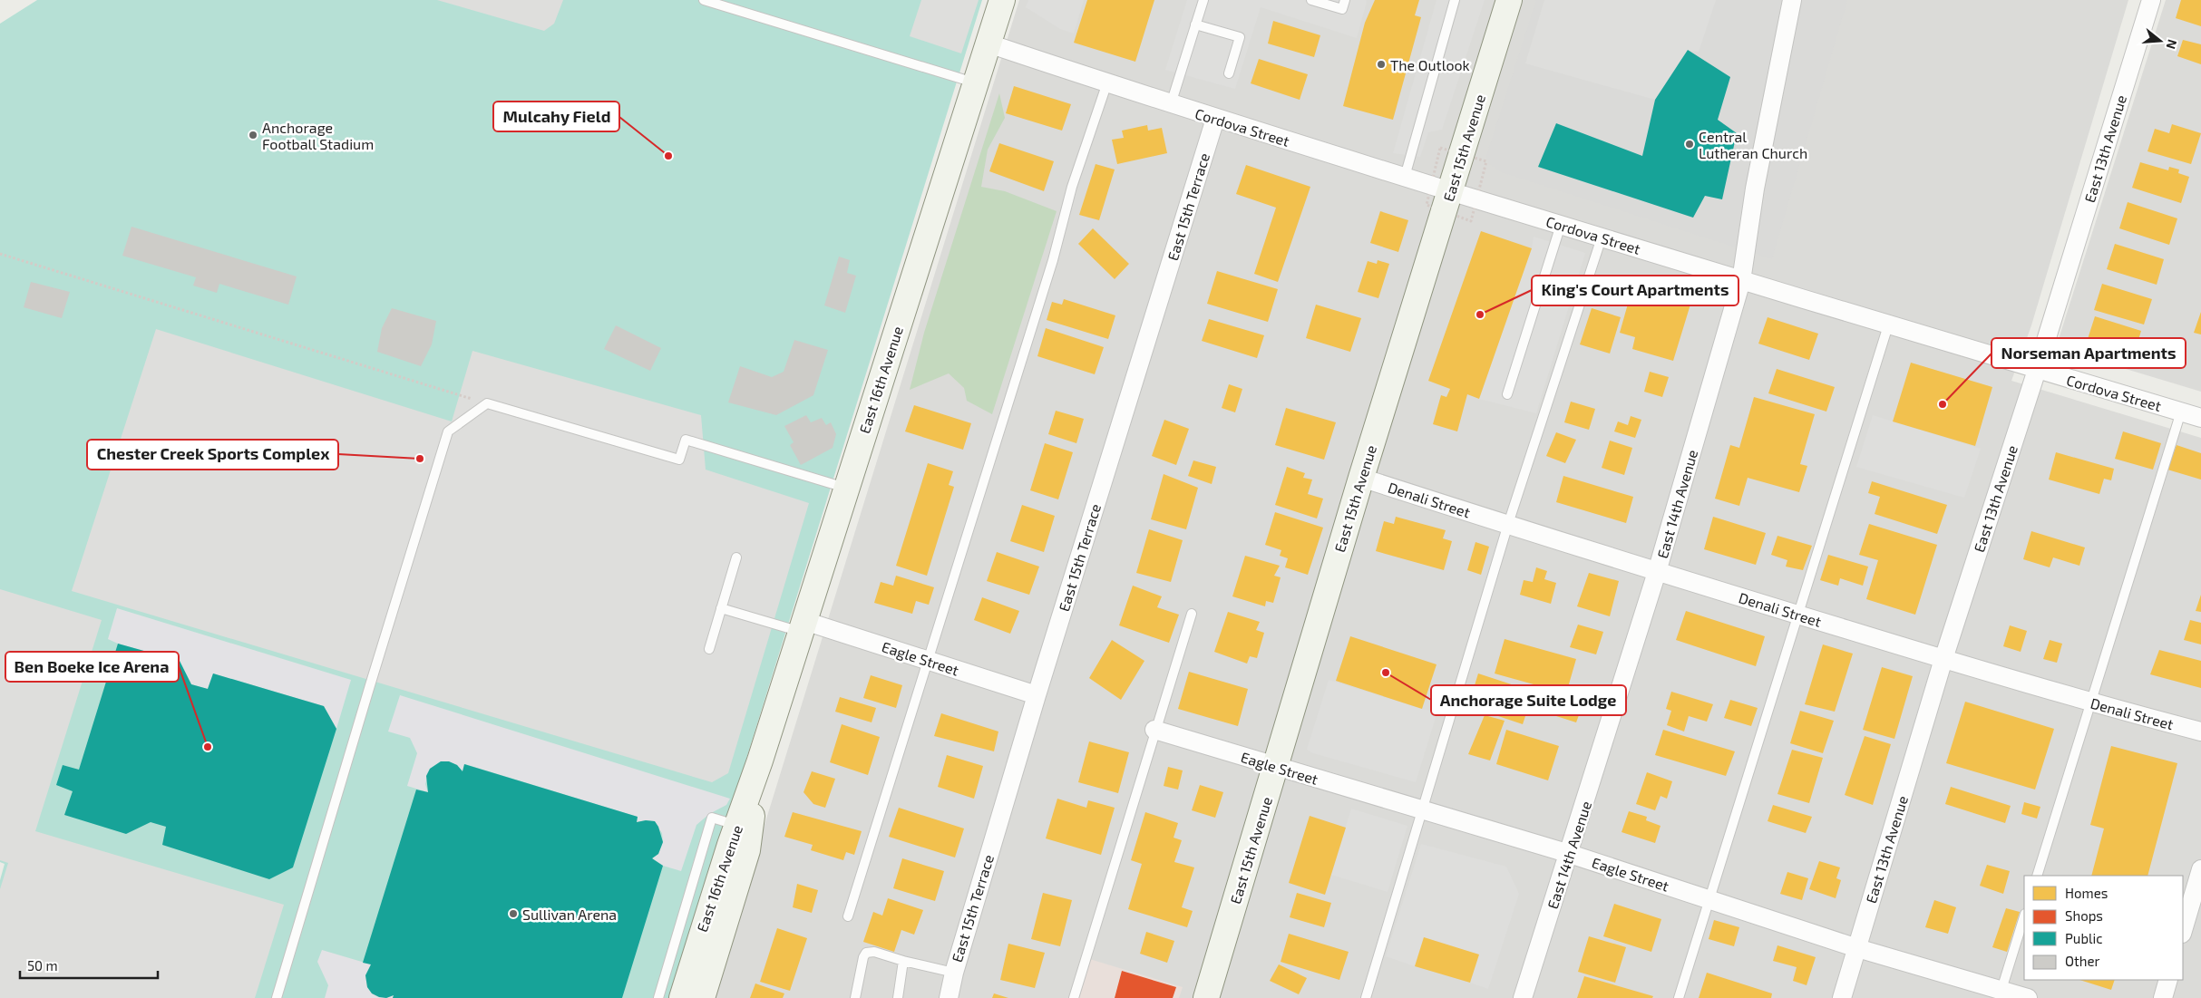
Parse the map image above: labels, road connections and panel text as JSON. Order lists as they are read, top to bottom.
{
  "streets": {
    "street": [
      "Cordova Street",
      "East 15th Avenue",
      "East 13th Avenue",
      "East 15th Terrace",
      "East 16th Avenue",
      "Denali Street",
      "East 14th Avenue",
      "Eagle Street"
    ]
  },
  "crossings": [
    ["Cordova Street", "East 15th Avenue"],
    ["Cordova Street", "East 13th Avenue"],
    ["Cordova Street", "East 15th Terrace"],
    ["Cordova Street", "East 16th Avenue"],
    ["Cordova Street", "East 14th Avenue"],
    ["East 15th Avenue", "Denali Street"],
    ["East 15th Avenue", "Eagle Street"],
    ["East 13th Avenue", "Denali Street"],
    ["East 13th Avenue", "Eagle Street"],
    ["East 15th Terrace", "Eagle Street"],
    ["East 16th Avenue", "Eagle Street"],
    ["Denali Street", "East 14th Avenue"],
    ["East 14th Avenue", "Eagle Street"]
  ],
  "places": [
    "The Outlook",
    "Anchorage Football Stadium",
    "Central Lutheran Church",
    "Mulcahy Field",
    "King's Court Apartments",
    "Norseman Apartments",
    "Chester Creek Sports Complex",
    "Anchorage Suite Lodge",
    "Ben Boeke Ice Arena",
    "Sullivan Arena"
  ],
  "legend": [
    "Homes",
    "Shops",
    "Public",
    "Other"
  ],
  "scale_bar": "50 m",
  "north": "right"
}
